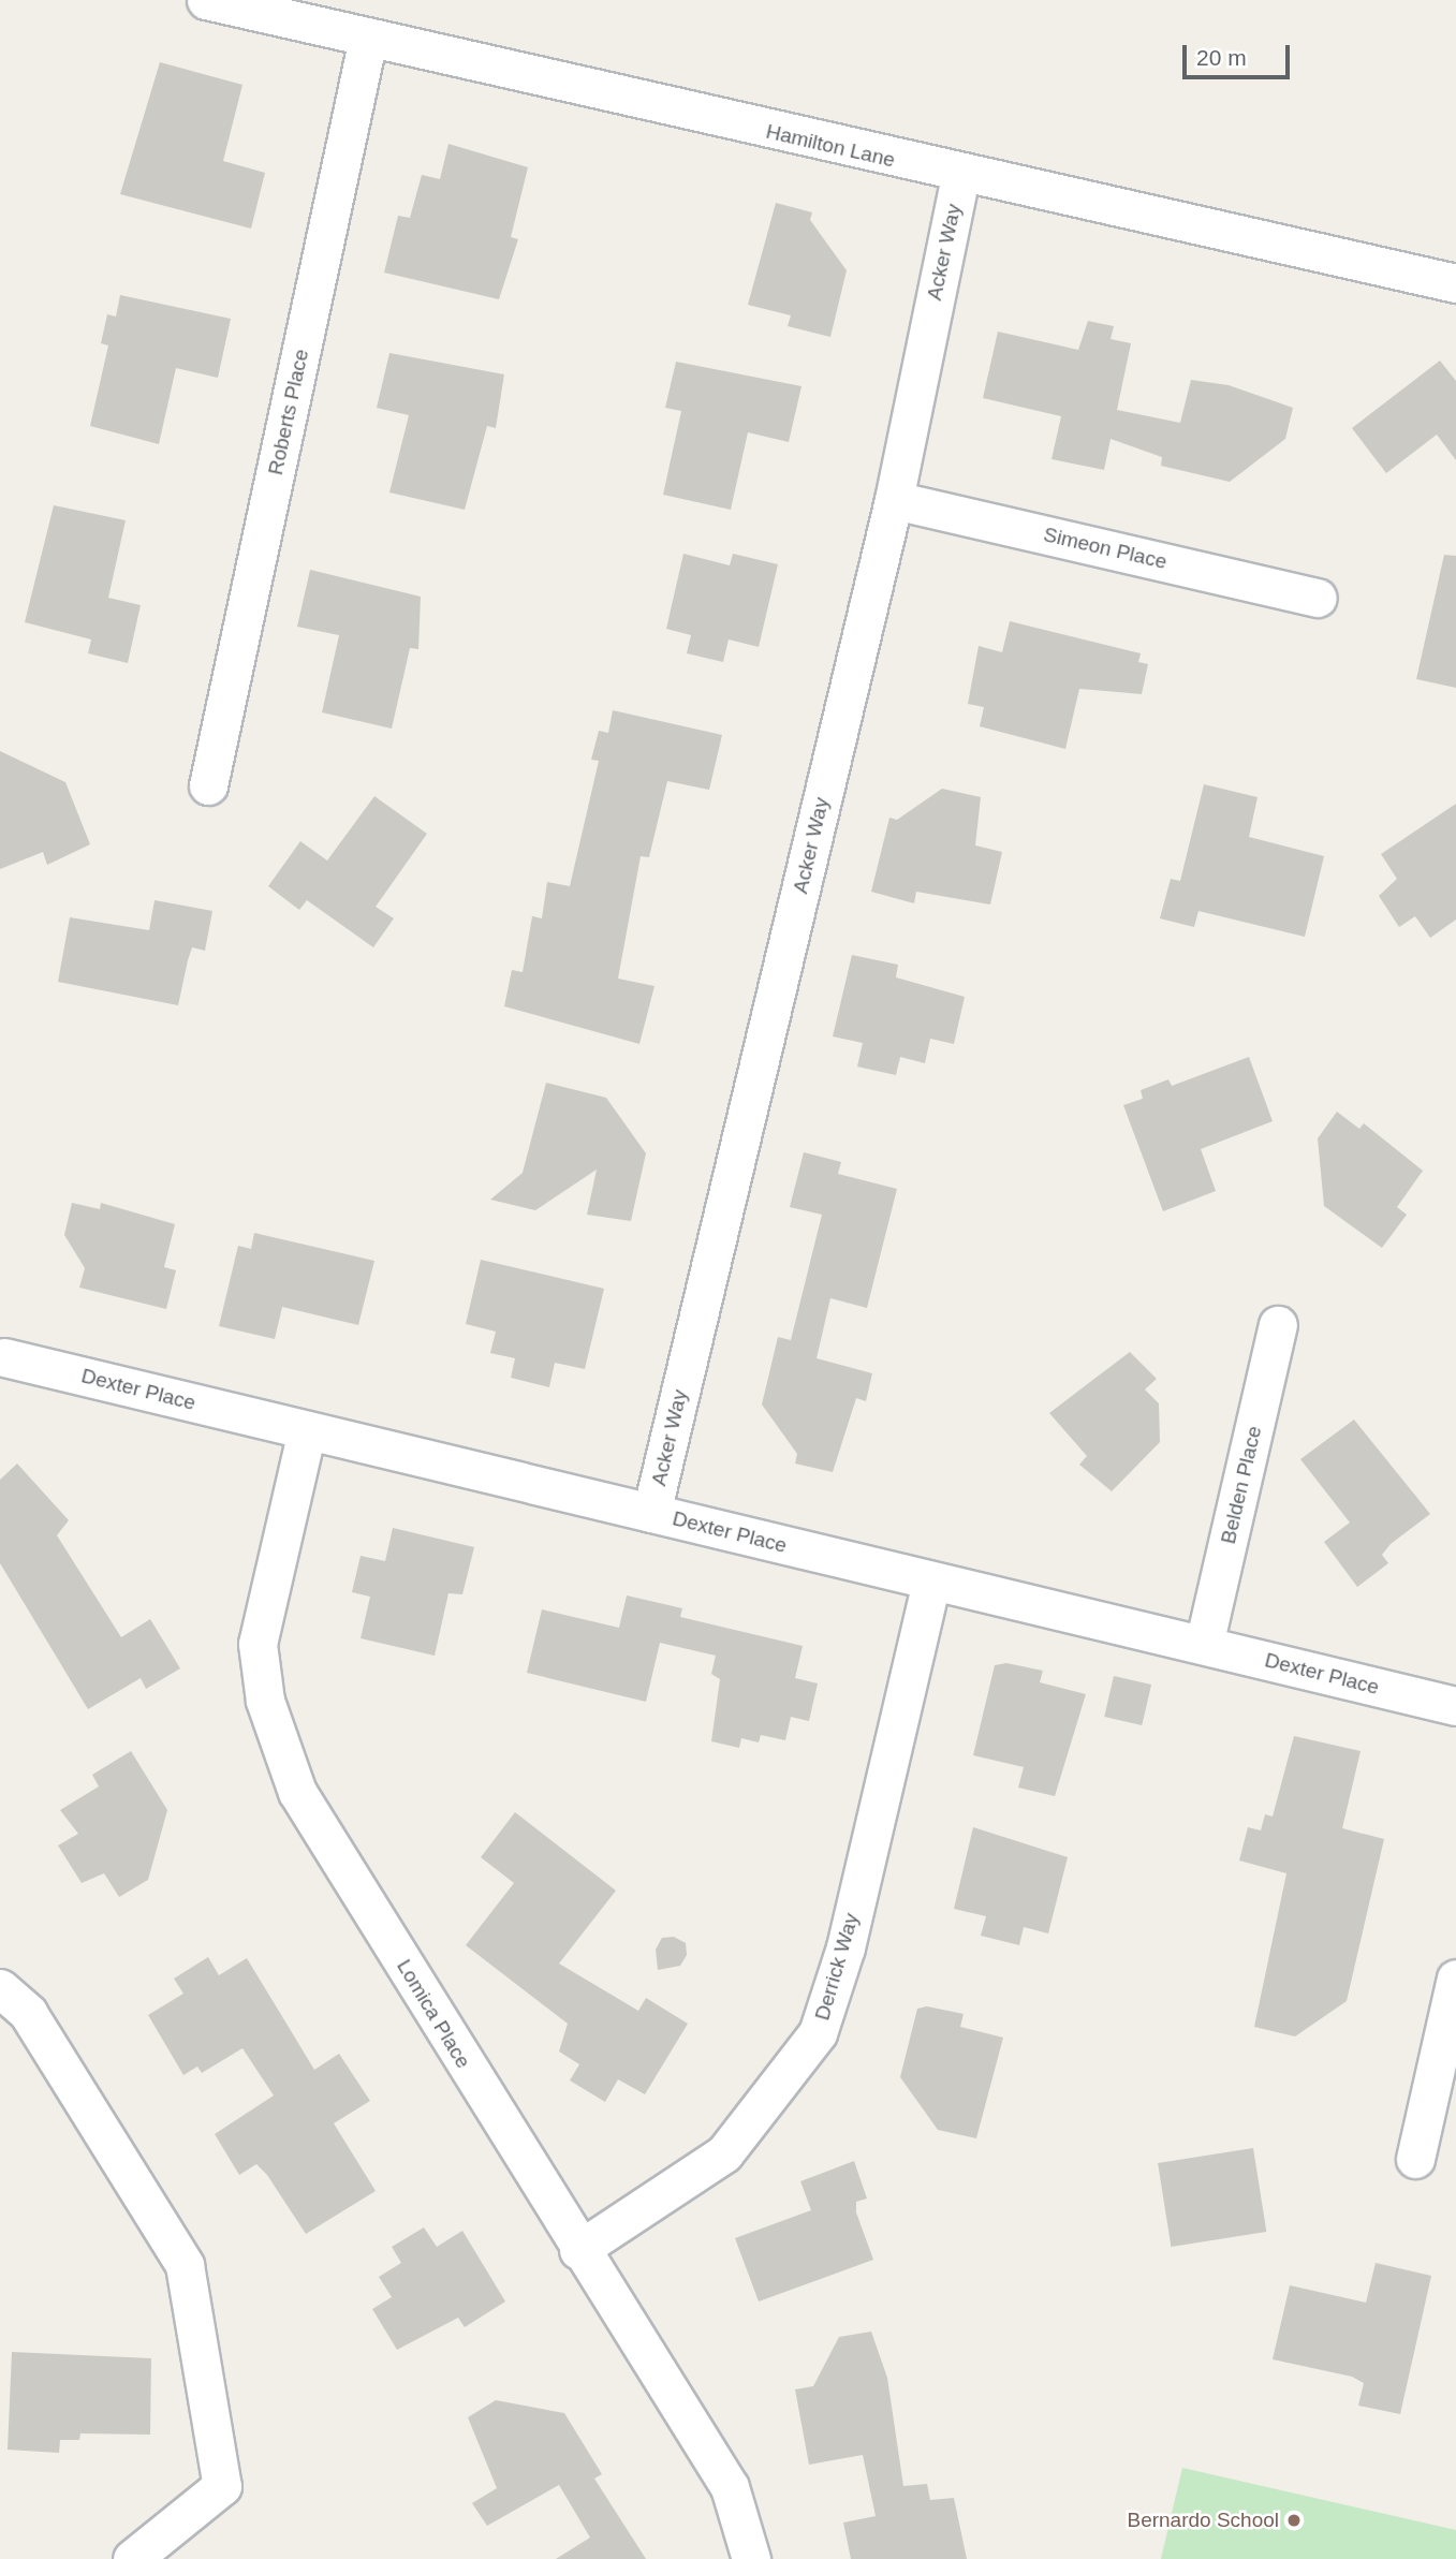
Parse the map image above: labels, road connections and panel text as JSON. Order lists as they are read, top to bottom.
{
  "streets": {
    "street": [
      "Hamilton Lane",
      "Acker Way",
      "Roberts Place",
      "Simeon Place",
      "Dexter Place",
      "Belden Place",
      "Derrick Way",
      "Lomica Place"
    ]
  },
  "crossings": [
    ["Hamilton Lane", "Acker Way"],
    ["Hamilton Lane", "Roberts Place"],
    ["Acker Way", "Simeon Place"],
    ["Acker Way", "Dexter Place"],
    ["Dexter Place", "Belden Place"],
    ["Dexter Place", "Derrick Way"],
    ["Dexter Place", "Lomica Place"],
    ["Derrick Way", "Lomica Place"]
  ],
  "places": ["Bernardo School"],
  "scale_bar": "20 m"
}
